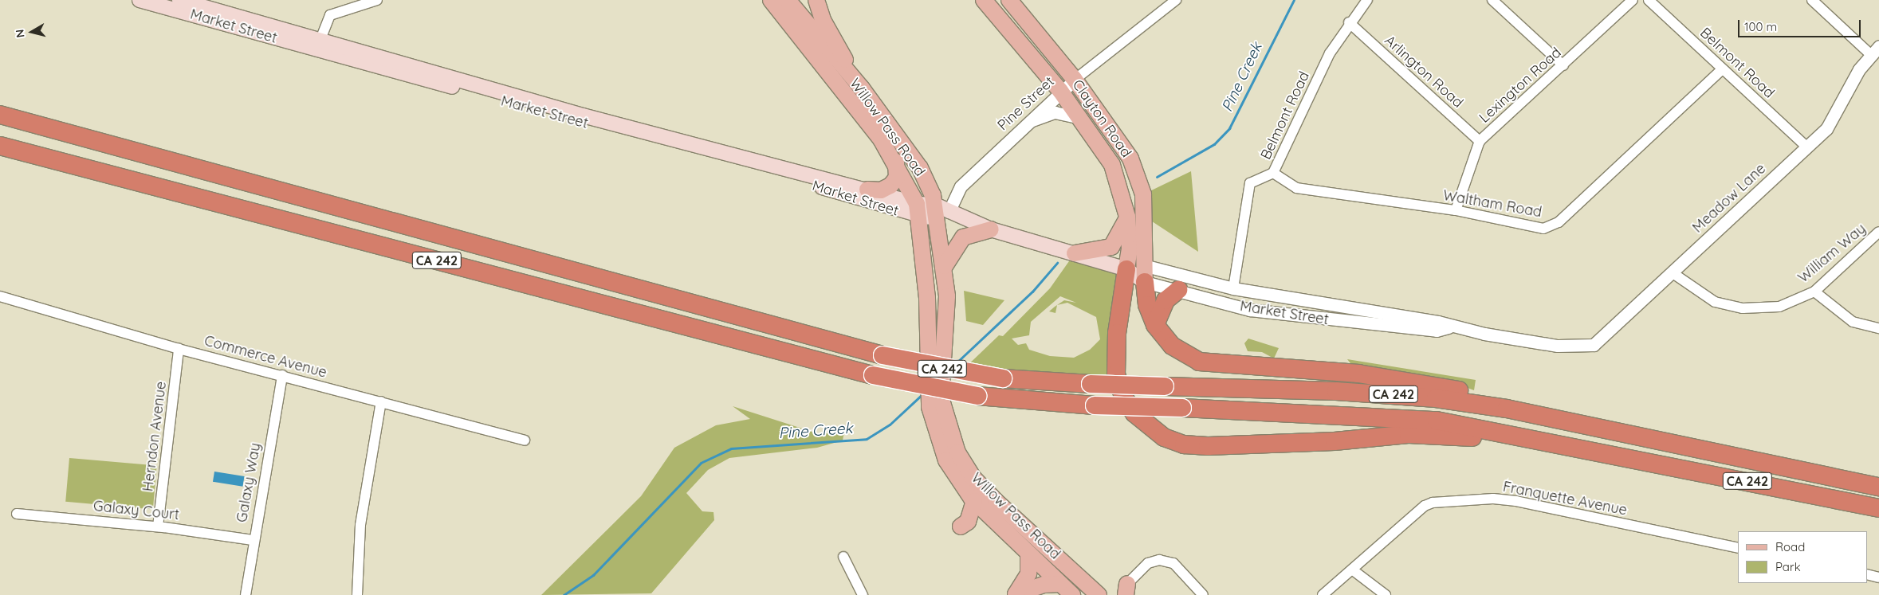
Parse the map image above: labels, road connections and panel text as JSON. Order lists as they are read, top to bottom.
{
  "streets": {
    "highway": ["CA 242"],
    "main road": ["Market Street", "Clayton Road", "Willow Pass Road"],
    "street": [
      "Belmont Road",
      "Arlington Road",
      "Lexington Road",
      "Pine Street",
      "Meadow Lane",
      "Waltham Road",
      "William Way",
      "Commerce Avenue",
      "Herndon Avenue",
      "Galaxy Way",
      "Franquette Avenue",
      "Galaxy Court"
    ]
  },
  "crossings": [
    ["Market Street", "Belmont Road"],
    ["Market Street", "Pine Street"],
    ["Market Street", "Clayton Road"],
    ["Market Street", "Willow Pass Road"],
    ["Market Street", "Meadow Lane"],
    ["Belmont Road", "Arlington Road"],
    ["Belmont Road", "Meadow Lane"],
    ["Belmont Road", "Waltham Road"],
    ["Arlington Road", "Lexington Road"],
    ["Lexington Road", "Waltham Road"],
    ["Pine Street", "Clayton Road"],
    ["Pine Street", "Willow Pass Road"],
    ["Meadow Lane", "William Way"],
    ["Commerce Avenue", "Herndon Avenue"],
    ["Commerce Avenue", "Galaxy Way"],
    ["Herndon Avenue", "Galaxy Court"],
    ["Galaxy Way", "Galaxy Court"]
  ],
  "water": ["Pine Creek"],
  "legend": ["Road", "Park"],
  "scale_bar": "100 m",
  "north": "left"
}
